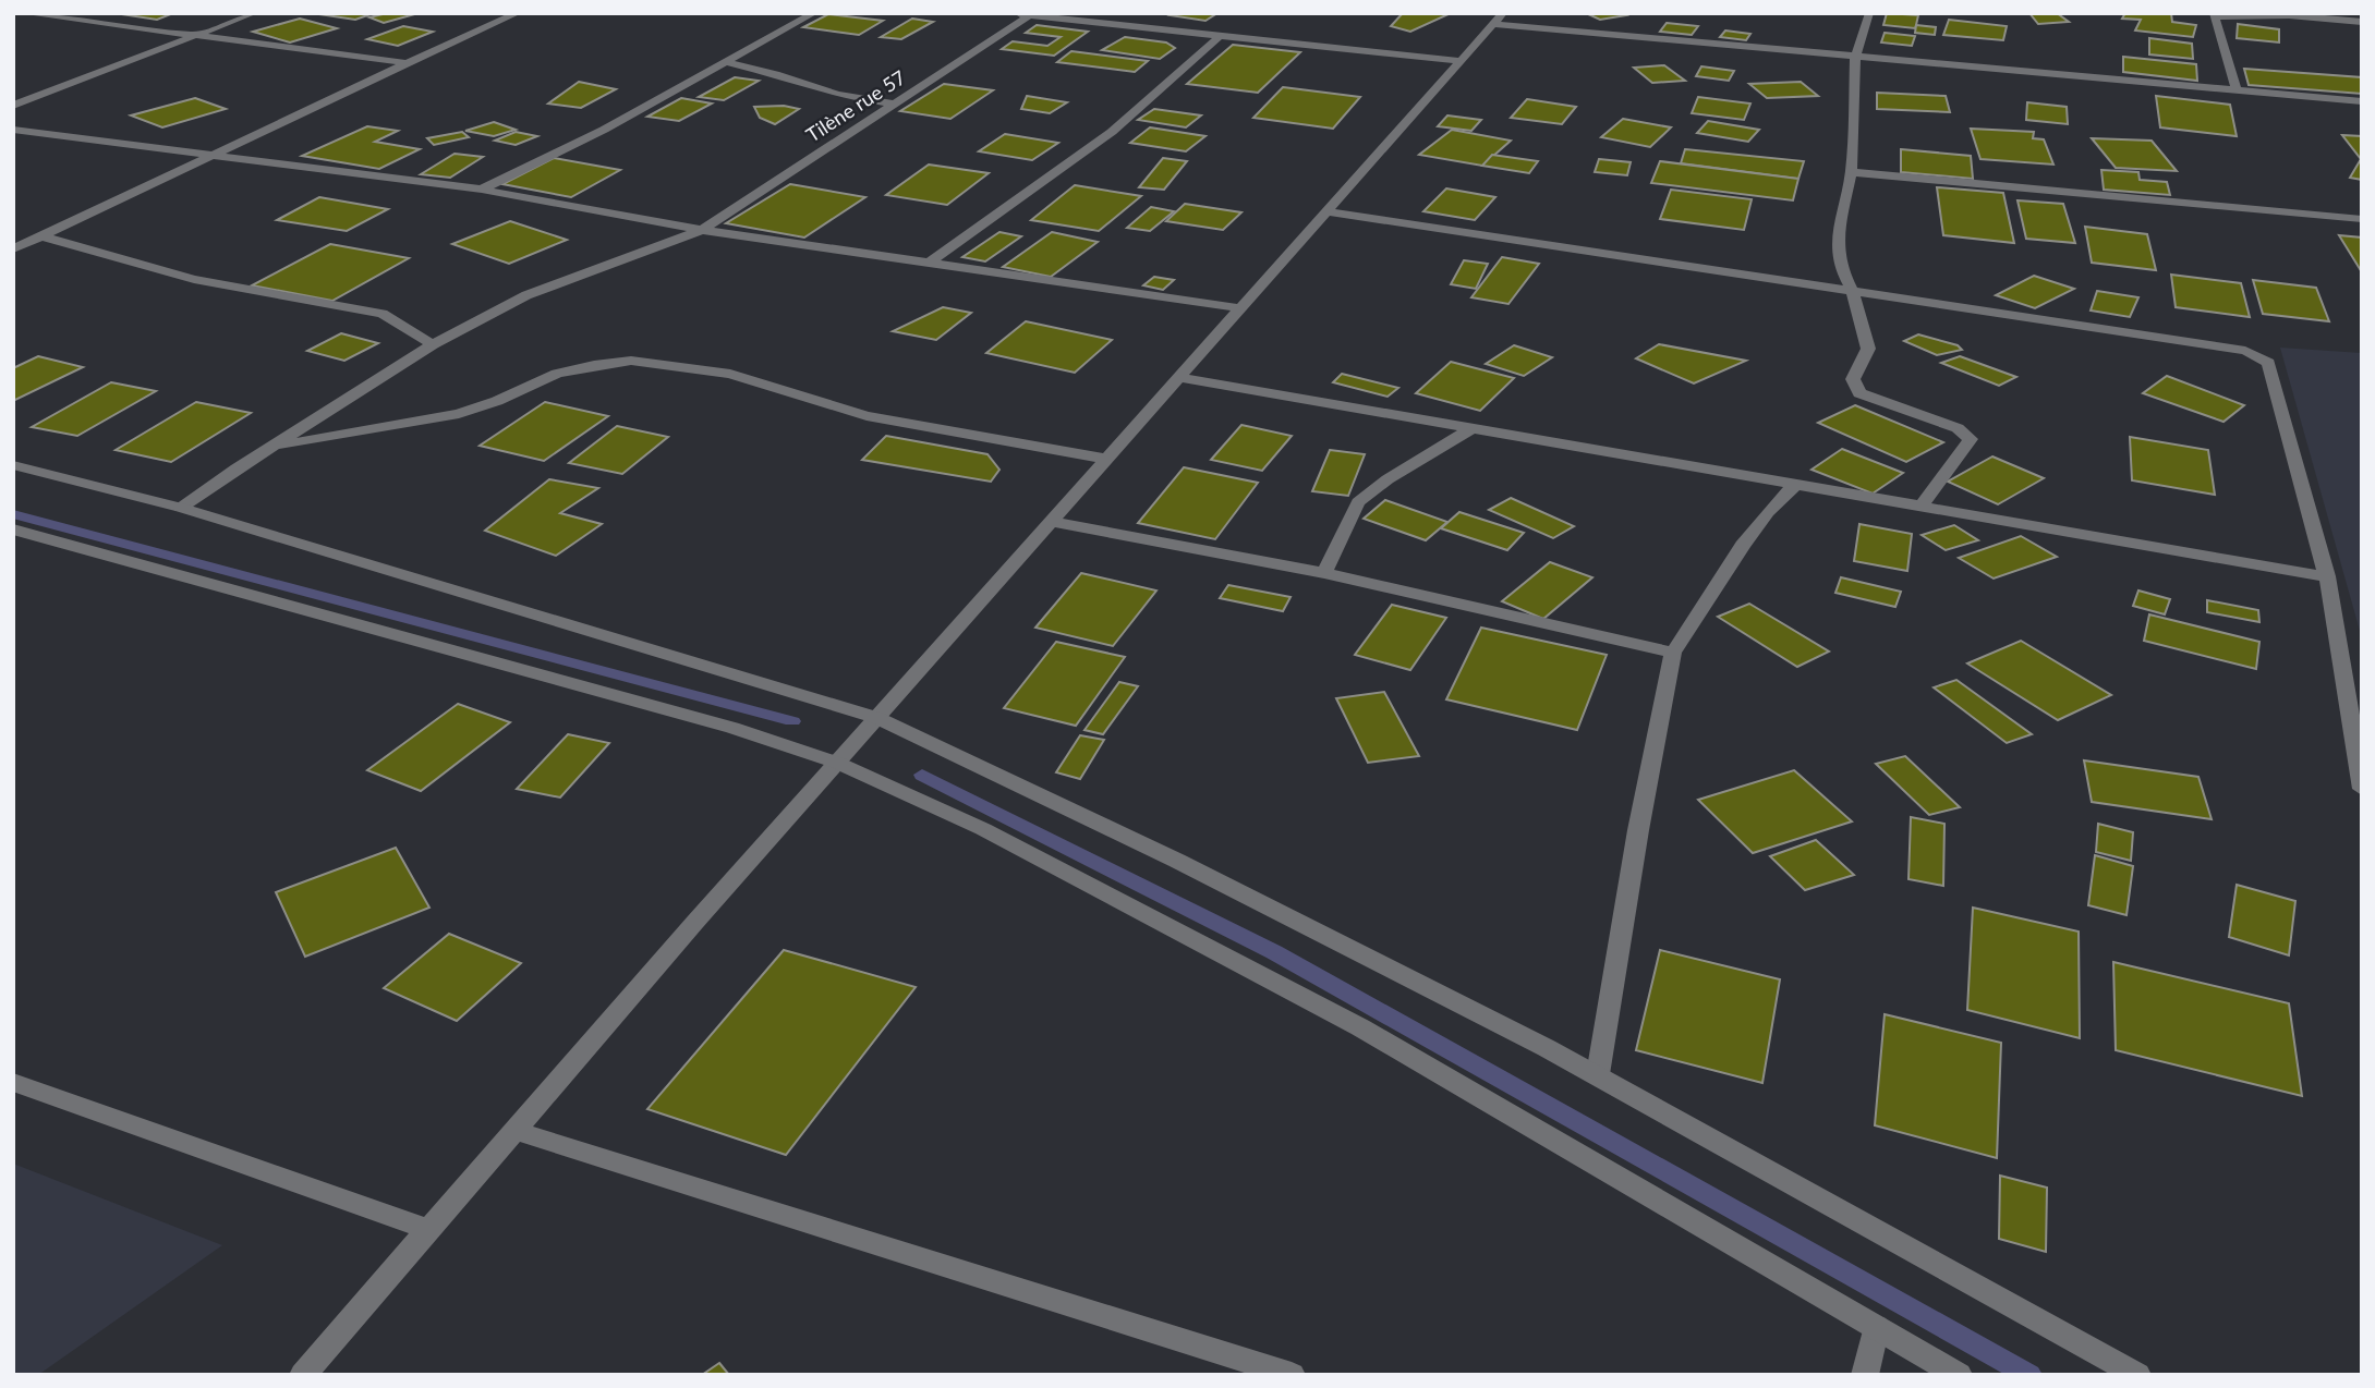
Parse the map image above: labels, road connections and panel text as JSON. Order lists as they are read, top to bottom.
{
  "streets": {
    "street": ["Tilène rue 57"]
  }
}
